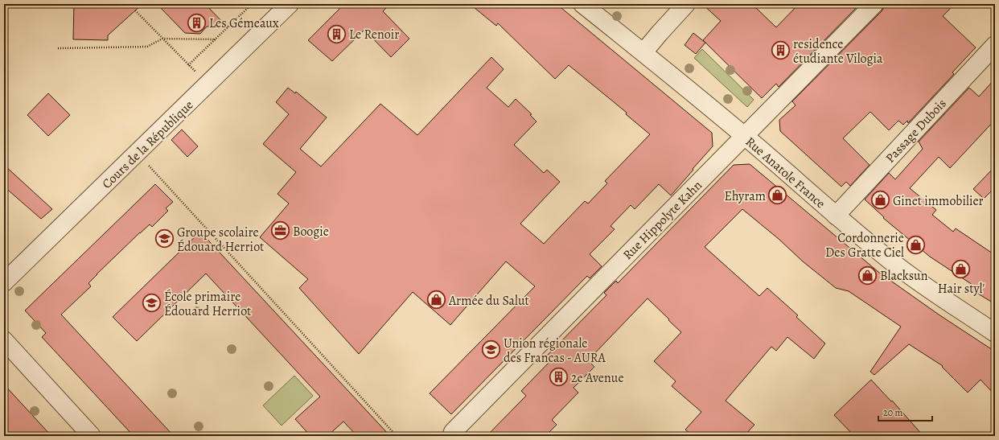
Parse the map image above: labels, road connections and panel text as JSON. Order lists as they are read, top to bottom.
{
  "streets": {
    "street": [
      "Passage Dubois",
      "Cours de la République",
      "Rue Anatole France",
      "Rue Hippolyte Kahn"
    ]
  },
  "crossings": [
    ["Passage Dubois", "Rue Anatole France"],
    ["Rue Anatole France", "Rue Hippolyte Kahn"]
  ],
  "places": {
    "building": [
      "Les Gémeaux",
      "Le Renoir",
      "residence étudiante Vilogia",
      "2e Avenue"
    ],
    "shop": [
      "Ehyram",
      "Ginet immobilier",
      "Cordonnerie Des Gratte Ciel",
      "Hair styl'",
      "Blacksun",
      "Armée du Salut"
    ],
    "office": ["Boogie"],
    "school or university": ["Groupe scolaire Édouard Herriot", "École primaire Édouard Herriot", "Union régionale des Francas - AURA"]
  },
  "scale_bar": "20 m"
}
